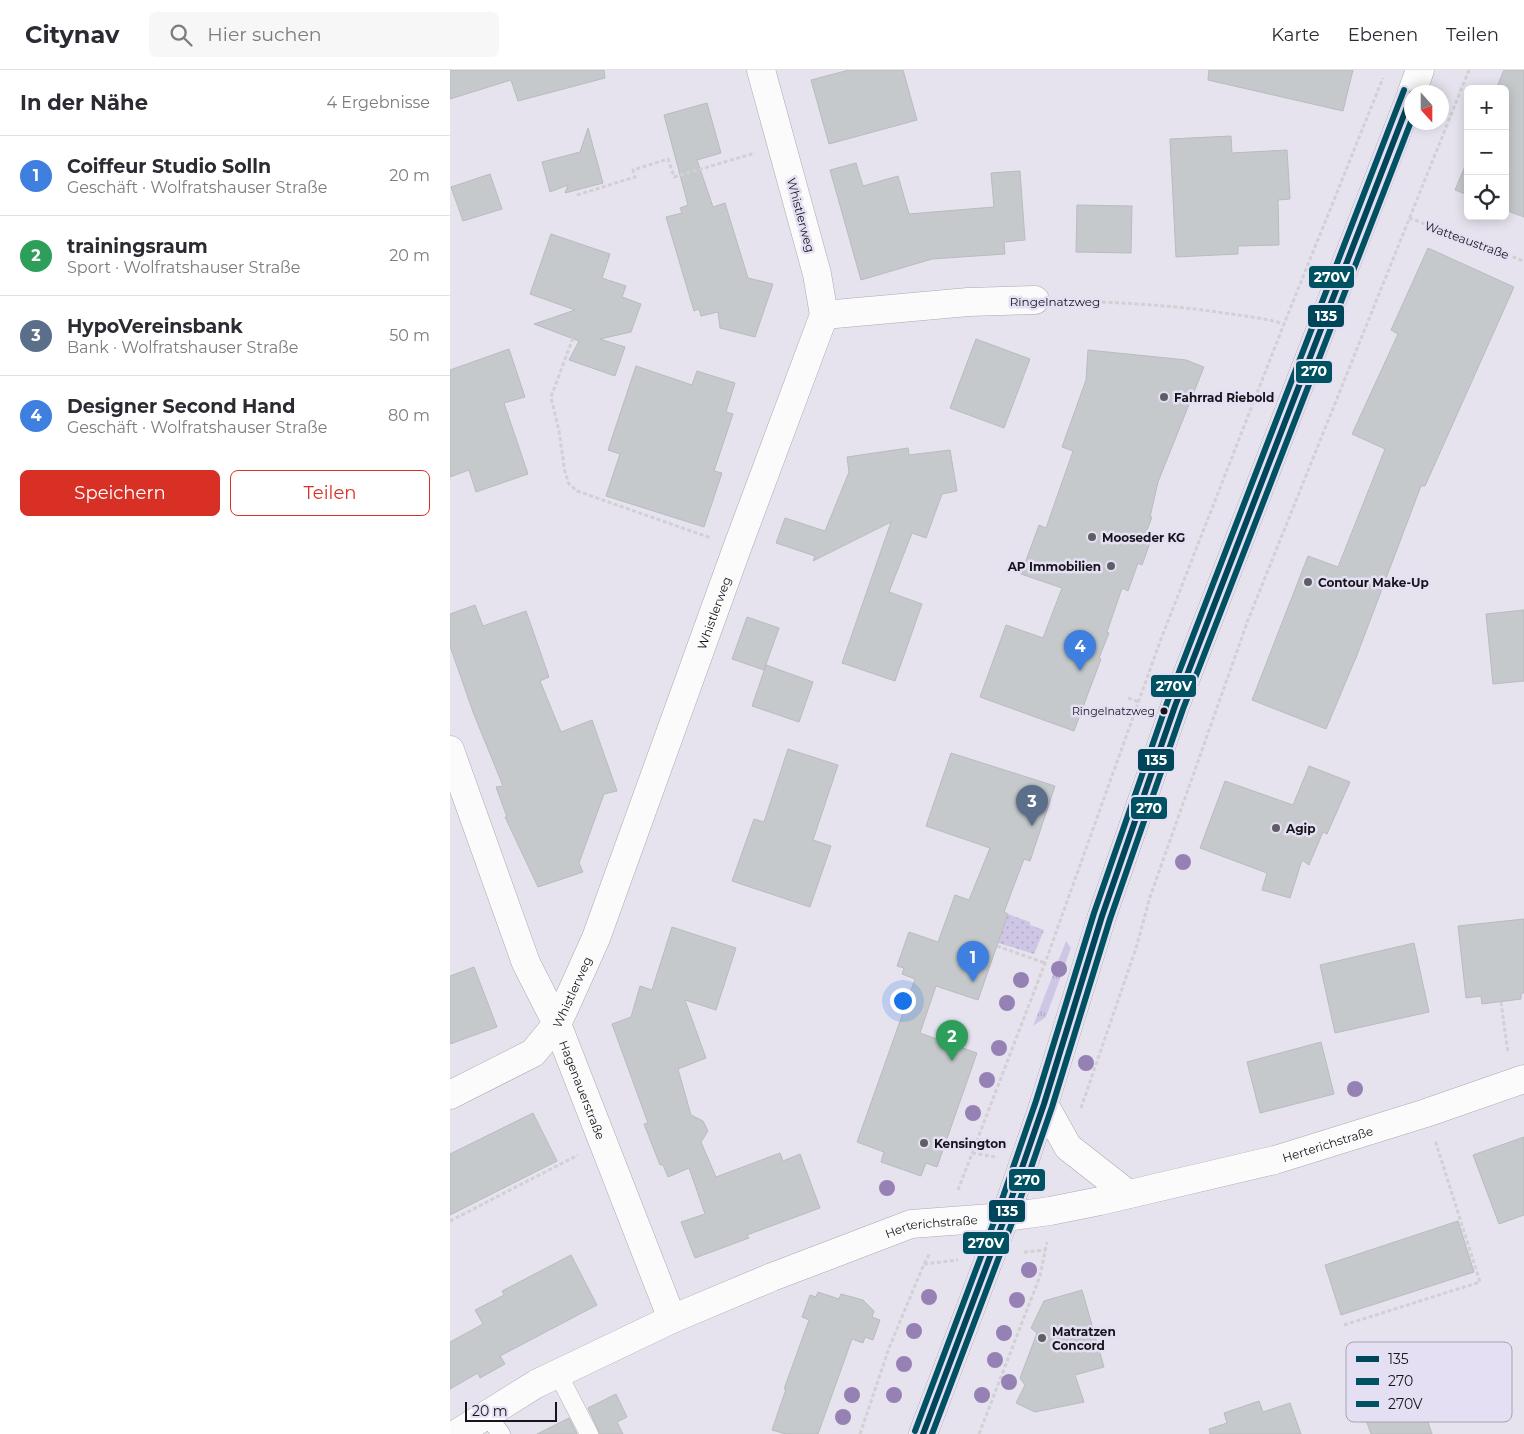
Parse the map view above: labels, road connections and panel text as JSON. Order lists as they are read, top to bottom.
{
  "streets": {
    "street": [
      "Whistlerweg",
      "Ringelnatzweg",
      "Hagenauerstraße",
      "Herterichstraße"
    ],
    "path": ["Watteaustraße"]
  },
  "crossings": [
    ["Whistlerweg", "Ringelnatzweg"],
    ["Whistlerweg", "Hagenauerstraße"],
    ["Hagenauerstraße", "Herterichstraße"]
  ],
  "places": [
    "Fahrrad Riebold",
    "Mooseder KG",
    "AP Immobilien",
    "Contour Make-Up",
    "Ringelnatzweg",
    "Agip",
    "Kensington",
    "Matratzen Concord"
  ],
  "lines": ["transit line 270V", "transit line 135", "transit line 270"],
  "legend": ["135", "270", "270V"],
  "scale_bar": "20 m",
  "north": "bottom",
  "page": {
    "header": "Citynav",
    "search": "Hier suchen",
    "nav": ["Karte", "Ebenen", "Teilen"],
    "heading": ["In der Nähe", "4 Ergebnisse"],
    "map_buttons": ["+", "−"],
    "list": [
      {
        "mark": "1",
        "name": "Coiffeur Studio Solln",
        "note": "Geschäft · Wolfratshauser Straße",
        "value": "20 m"
      },
      {
        "mark": "2",
        "name": "trainingsraum",
        "note": "Sport · Wolfratshauser Straße",
        "value": "20 m"
      },
      {
        "mark": "3",
        "name": "HypoVereinsbank",
        "note": "Bank · Wolfratshauser Straße",
        "value": "50 m"
      },
      {
        "mark": "4",
        "name": "Designer Second Hand",
        "note": "Geschäft · Wolfratshauser Straße",
        "value": "80 m"
      }
    ],
    "buttons": ["Speichern", "Teilen"],
    "pins": [
      "4",
      "3",
      "1",
      "2"
    ],
    "scale": "20 m"
  }
}
